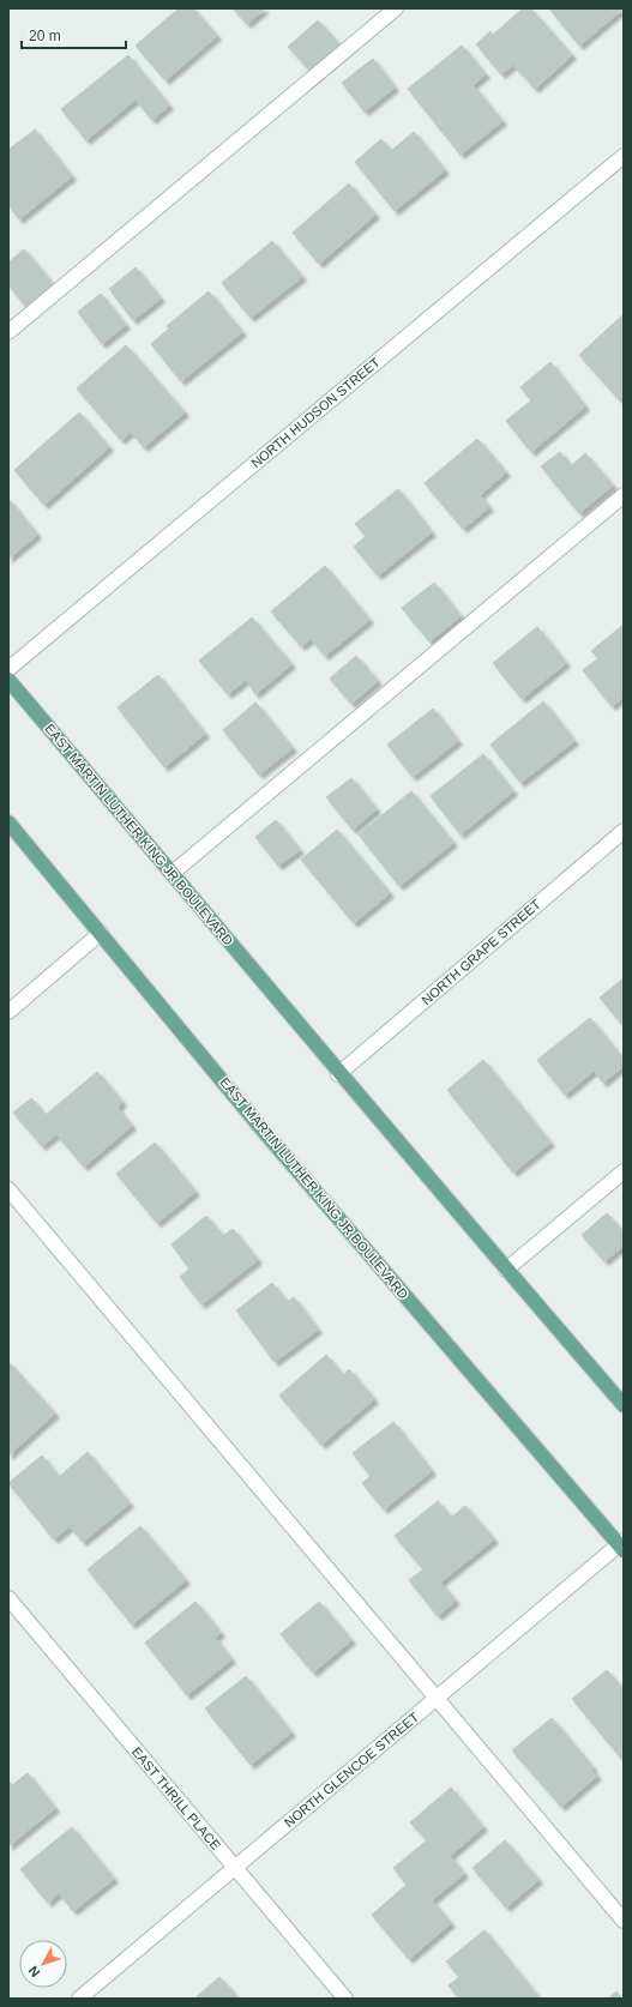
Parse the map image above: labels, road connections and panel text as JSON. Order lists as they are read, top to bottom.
{
  "streets": {
    "main road": ["EAST MARTIN LUTHER KING JR BOULEVARD"],
    "street": [
      "NORTH HUDSON STREET",
      "NORTH GRAPE STREET",
      "NORTH GLENCOE STREET",
      "EAST THRILL PLACE"
    ]
  },
  "crossings": [
    ["EAST MARTIN LUTHER KING JR BOULEVARD", "NORTH GRAPE STREET"],
    ["EAST MARTIN LUTHER KING JR BOULEVARD", "NORTH GLENCOE STREET"],
    ["NORTH GLENCOE STREET", "EAST THRILL PLACE"]
  ],
  "scale_bar": "20 m",
  "north": "bottom left"
}
